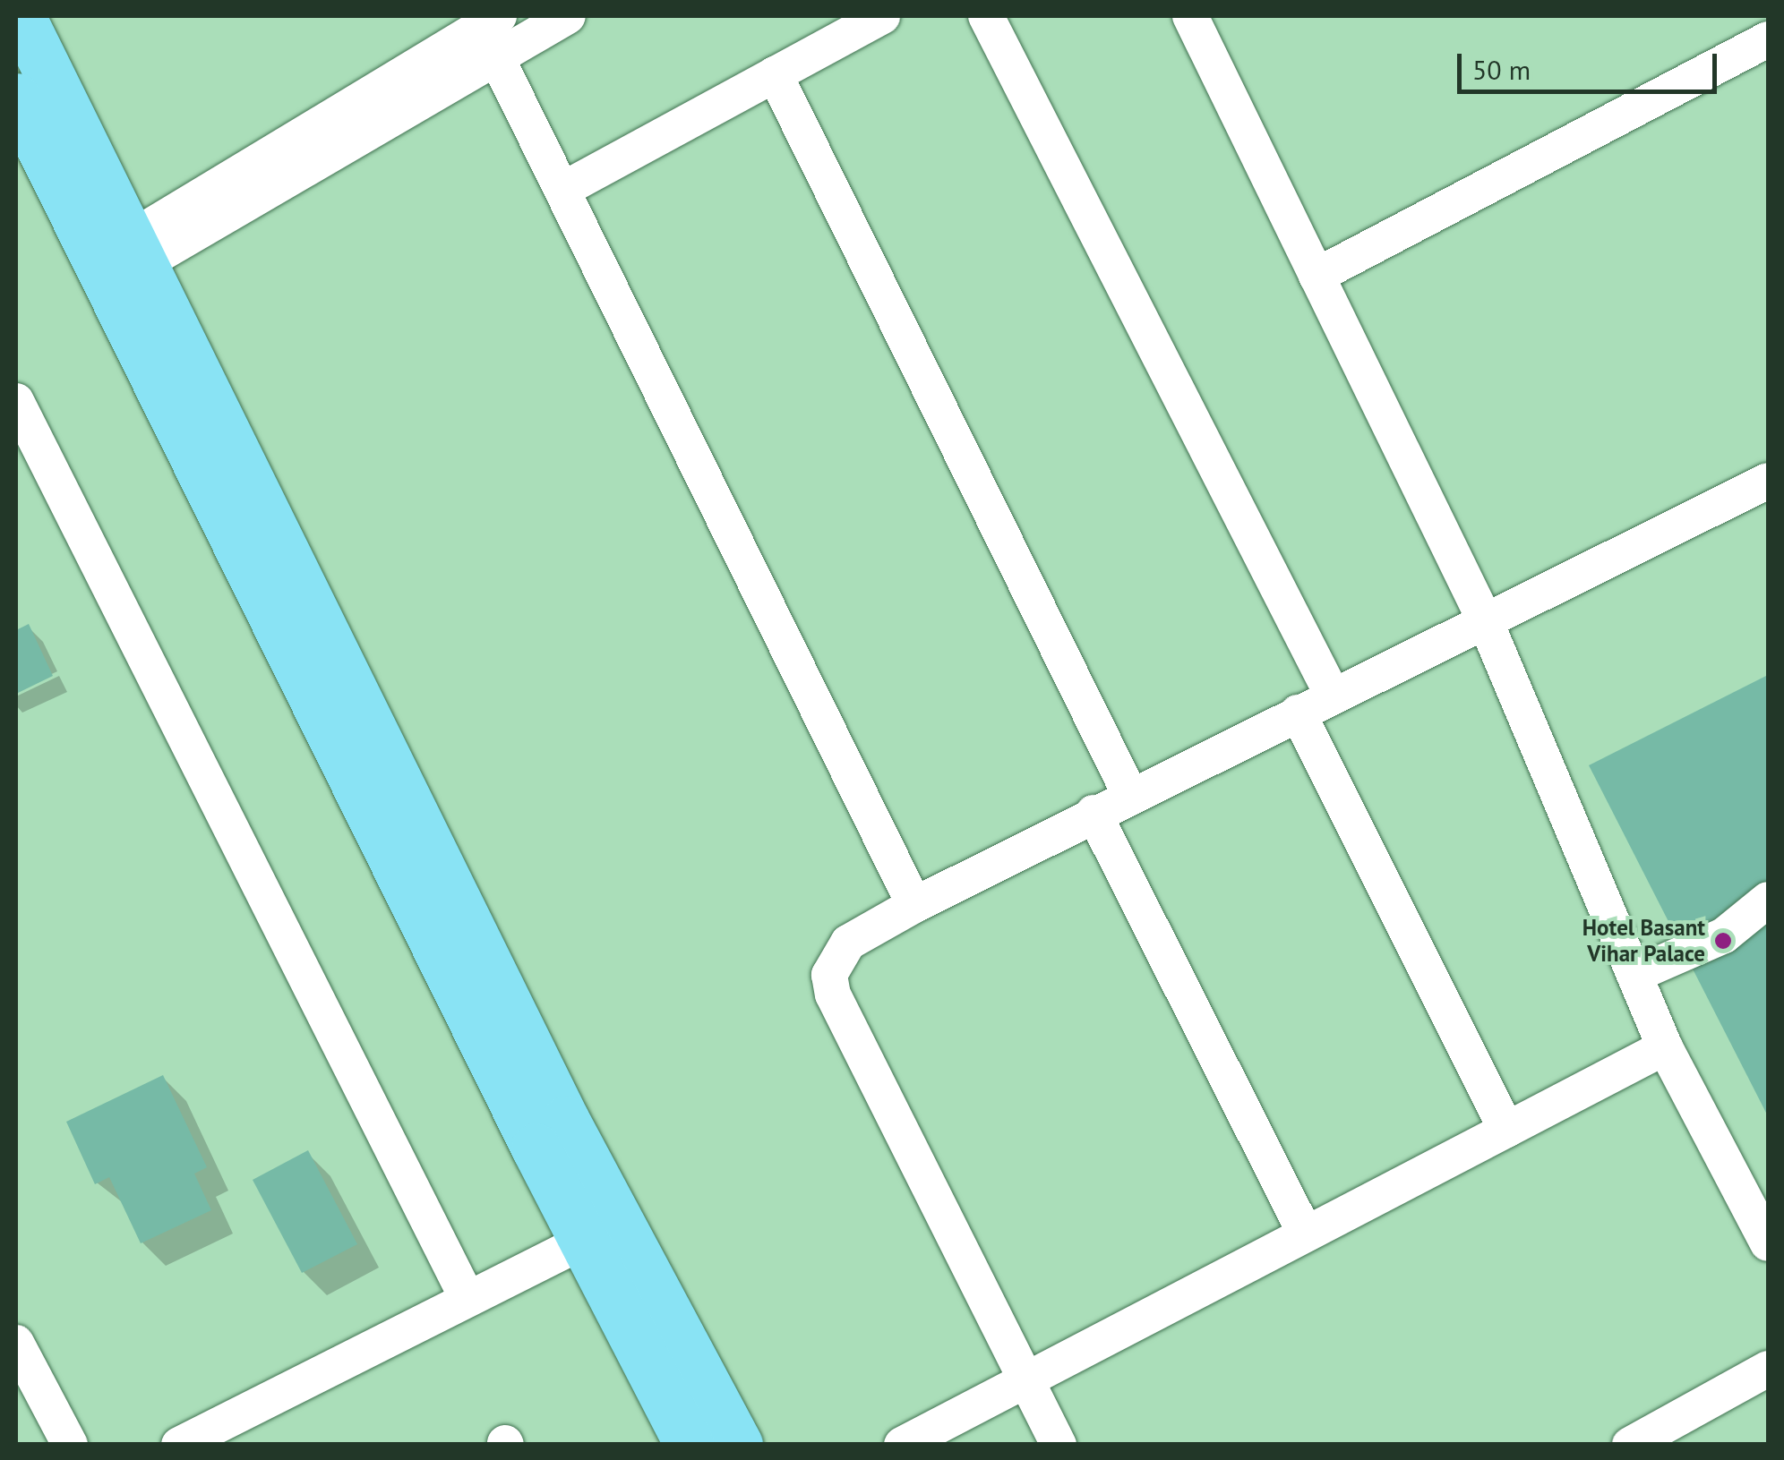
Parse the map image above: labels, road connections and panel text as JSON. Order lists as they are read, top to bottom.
{
  "places": ["Hotel Basant Vihar Palace"],
  "scale_bar": "50 m"
}
